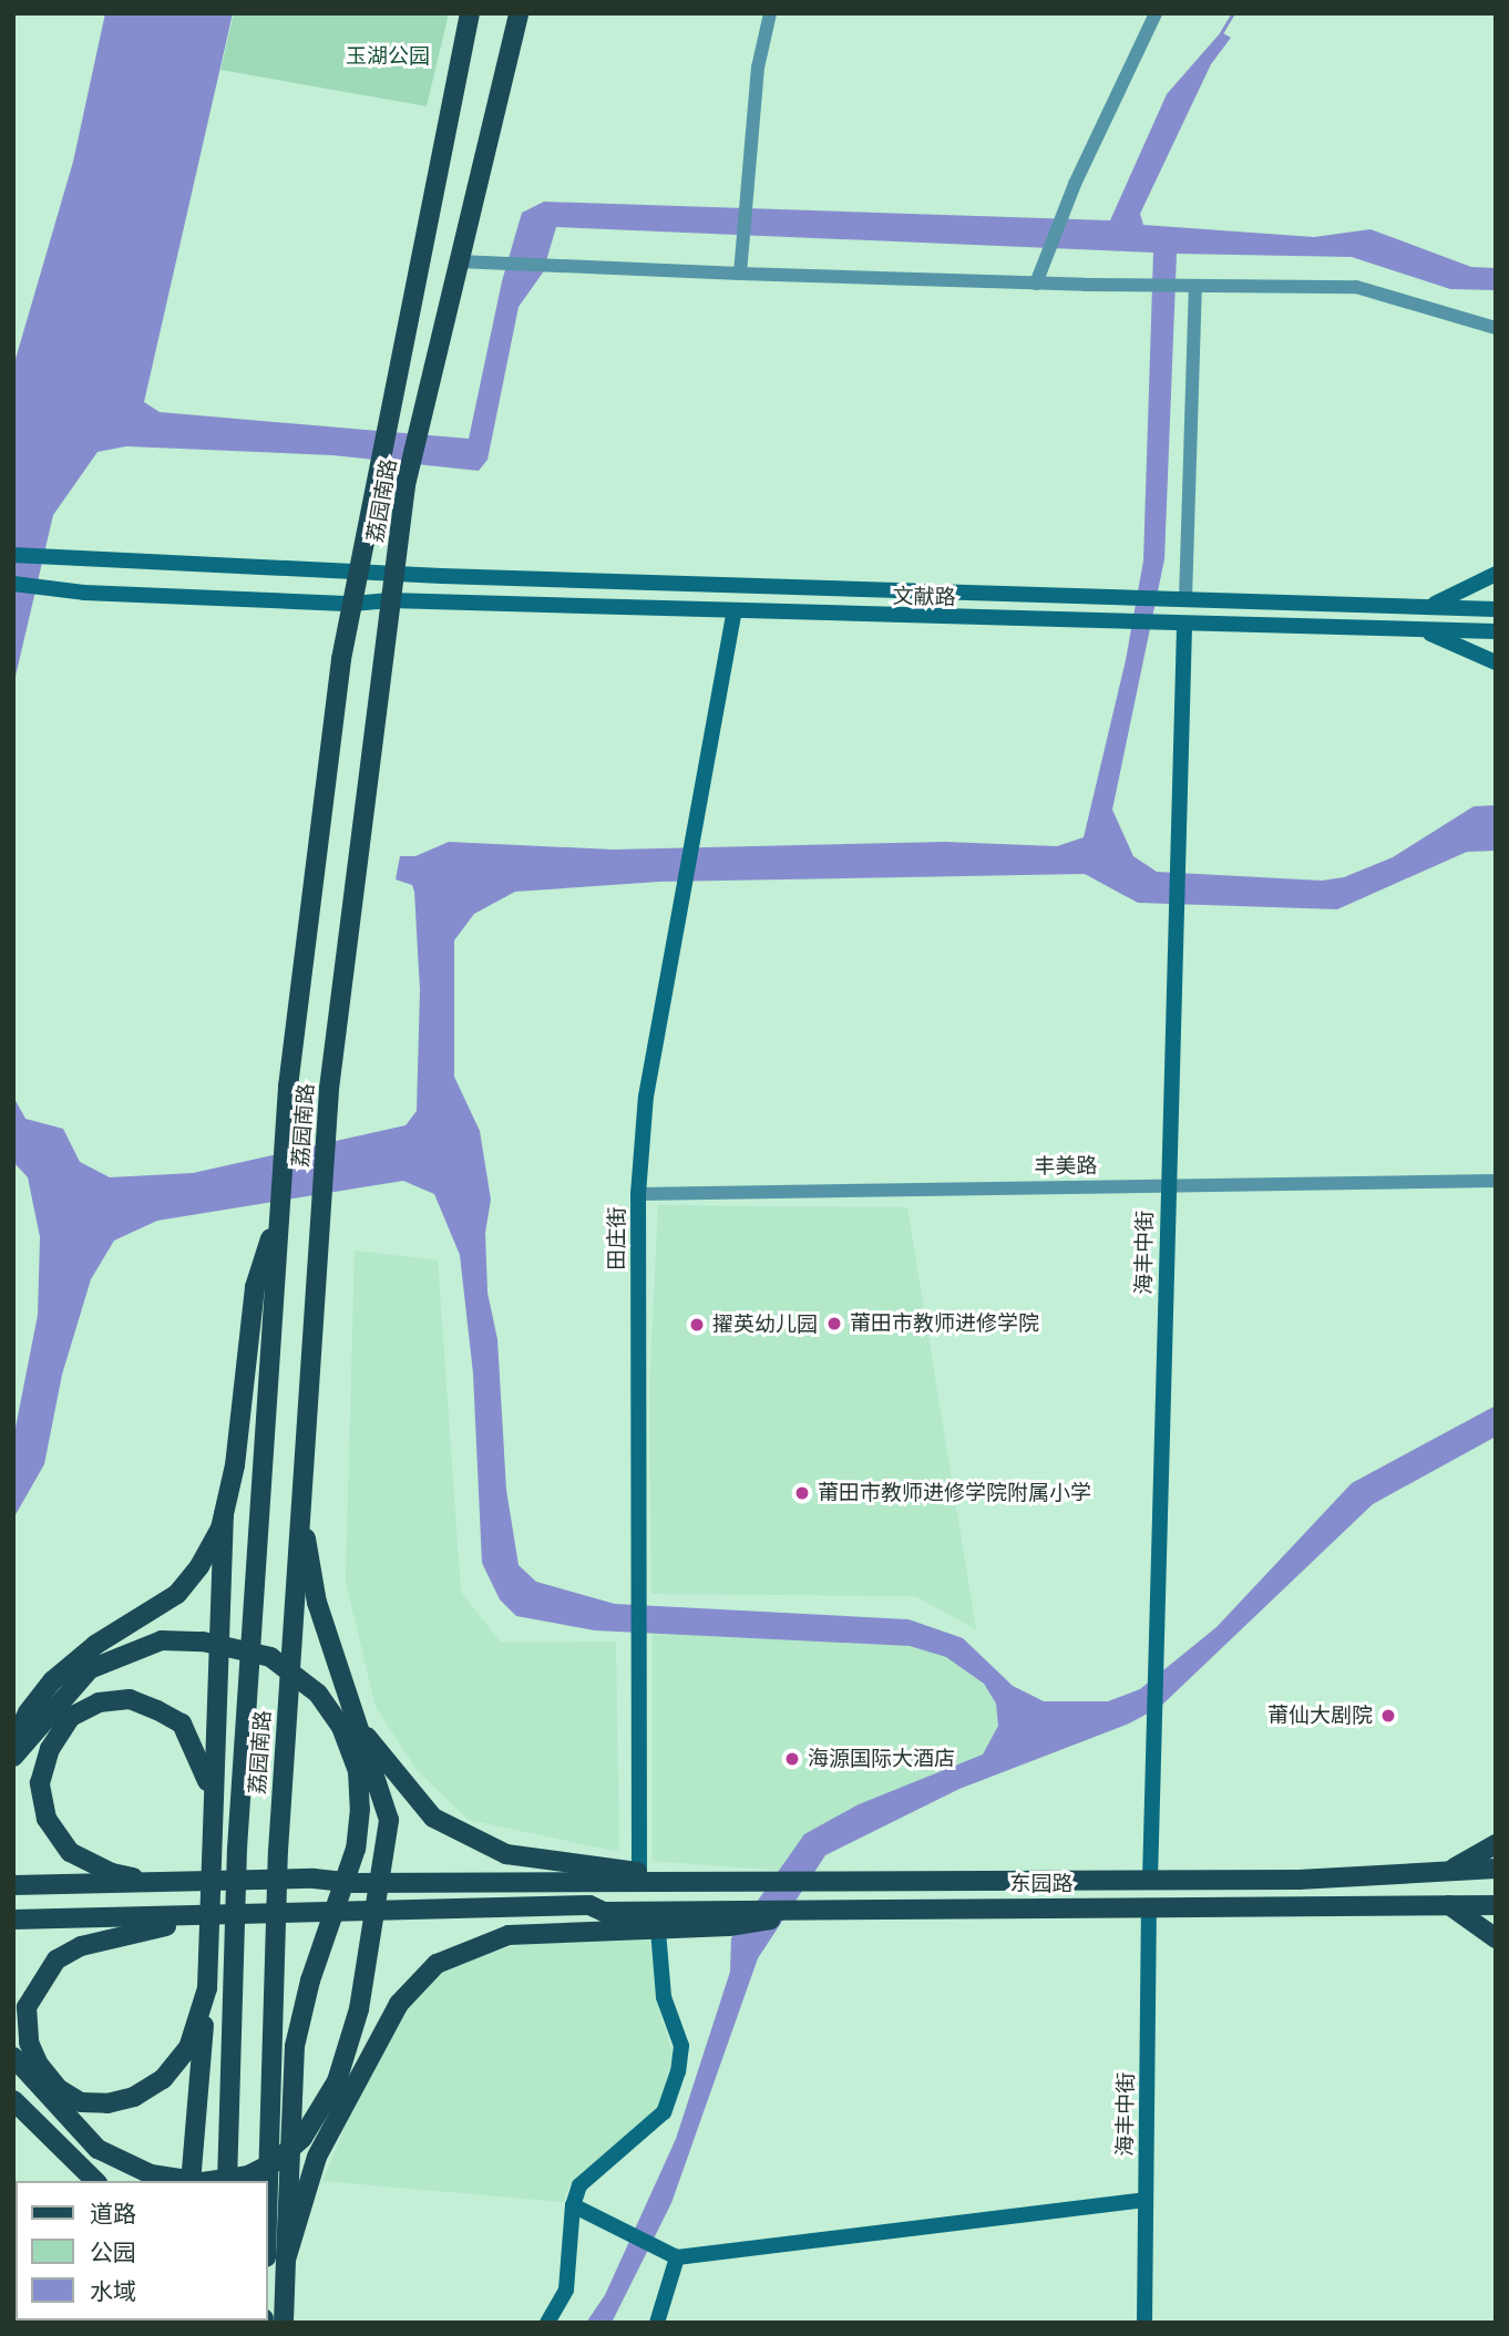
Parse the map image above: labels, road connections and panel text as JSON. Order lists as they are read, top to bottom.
{
  "streets": {
    "main road": ["荔园南路", "东园路"],
    "street": [
      "文献路",
      "丰美路",
      "田庄街",
      "海丰中街"
    ]
  },
  "crossings": [
    ["荔园南路", "文献路"],
    ["文献路", "田庄街"],
    ["文献路", "海丰中街"],
    ["丰美路", "田庄街"],
    ["丰美路", "海丰中街"],
    ["海丰中街", "东园路"]
  ],
  "parks": ["玉湖公园"],
  "places": [
    "莆田市教师进修学院",
    "擢英幼儿园",
    "莆田市教师进修学院附属小学",
    "莆仙大剧院",
    "海源国际大酒店"
  ],
  "legend": ["道路", "公园", "水域"]
}
